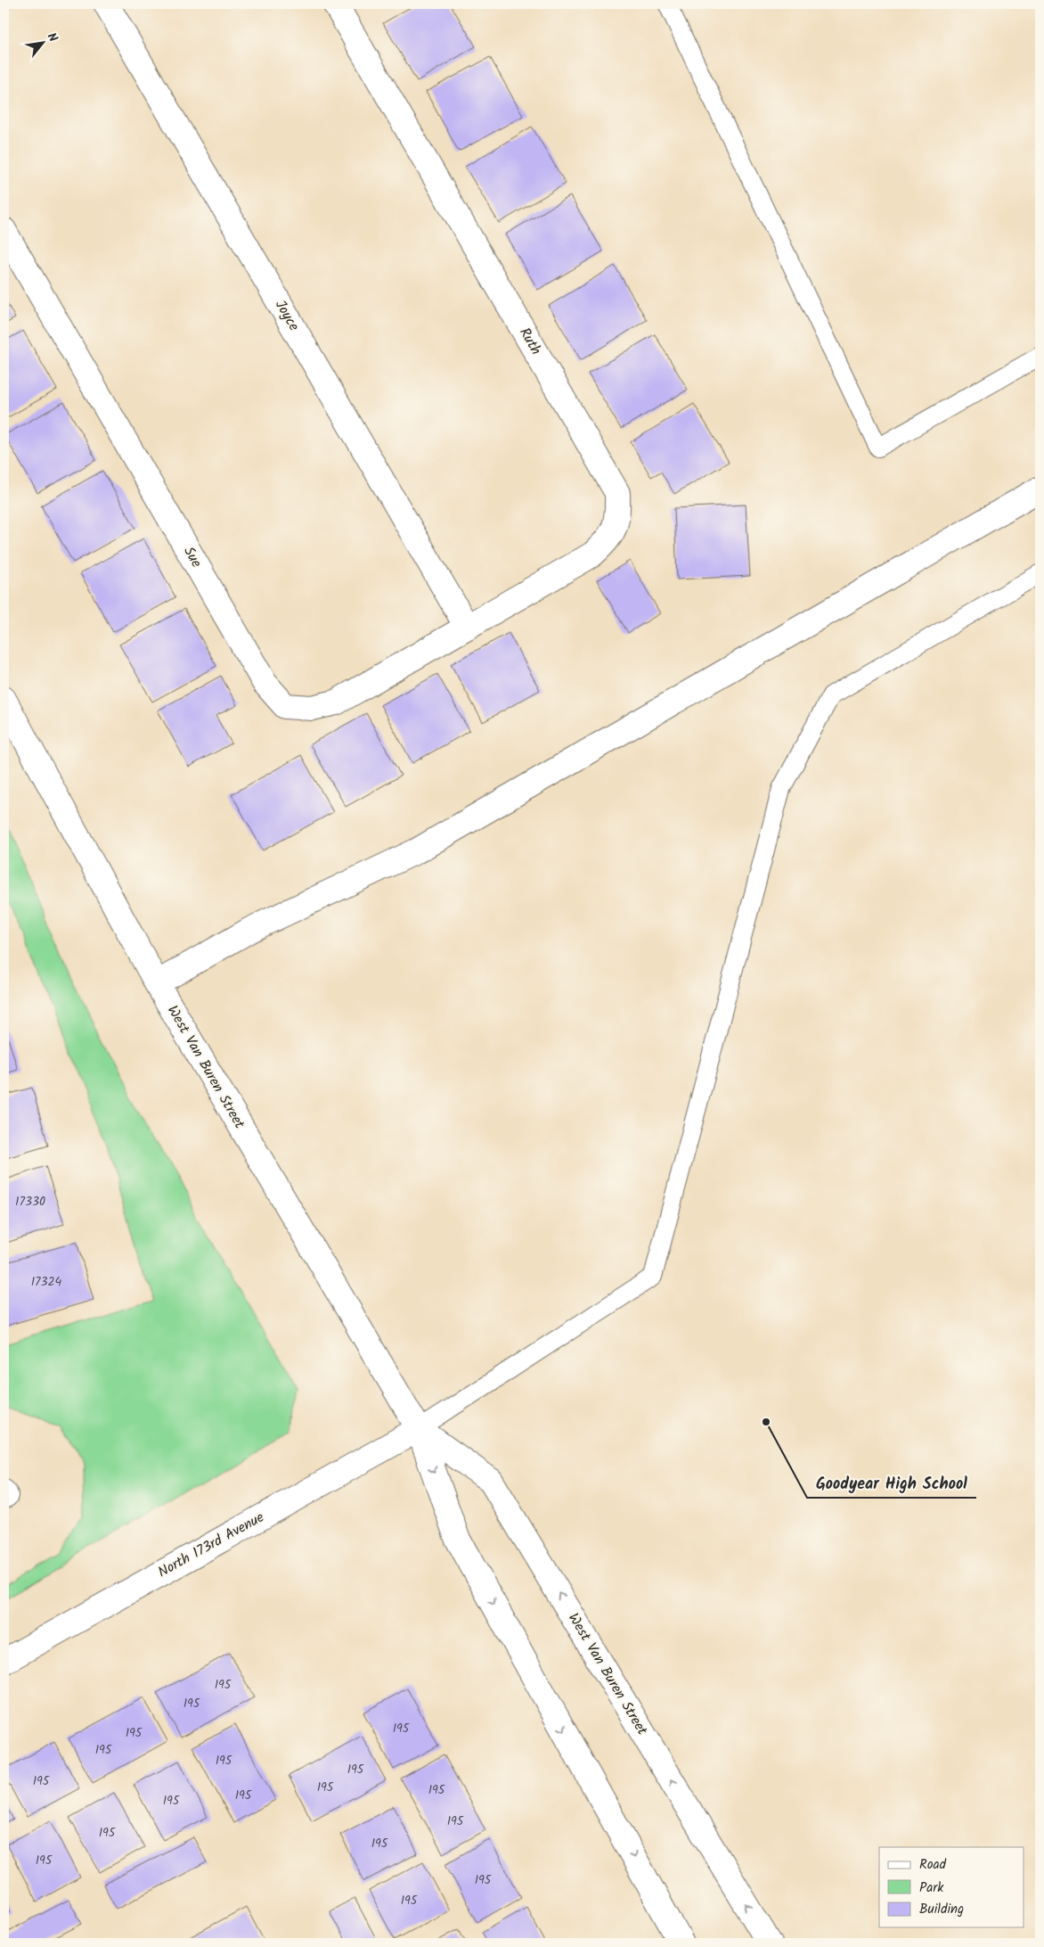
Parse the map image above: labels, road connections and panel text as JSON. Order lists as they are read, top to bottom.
{
  "streets": {
    "street": [
      "Joyce",
      "Ruth",
      "Sue",
      "West Van Buren Street",
      "North 173rd Avenue"
    ]
  },
  "crossings": [
    ["Joyce", "Ruth"],
    ["Joyce", "Sue"],
    ["Ruth", "Sue"],
    ["West Van Buren Street", "North 173rd Avenue"]
  ],
  "places": ["Goodyear High School"],
  "house_numbers": [
    "17330",
    "17324",
    "195",
    "195",
    "195",
    "195",
    "195",
    "195",
    "195",
    "195",
    "195",
    "195",
    "195",
    "195",
    "195",
    "195",
    "195",
    "195",
    "195",
    "195"
  ],
  "legend": ["Road", "Park", "Building"],
  "north": "top right"
}
